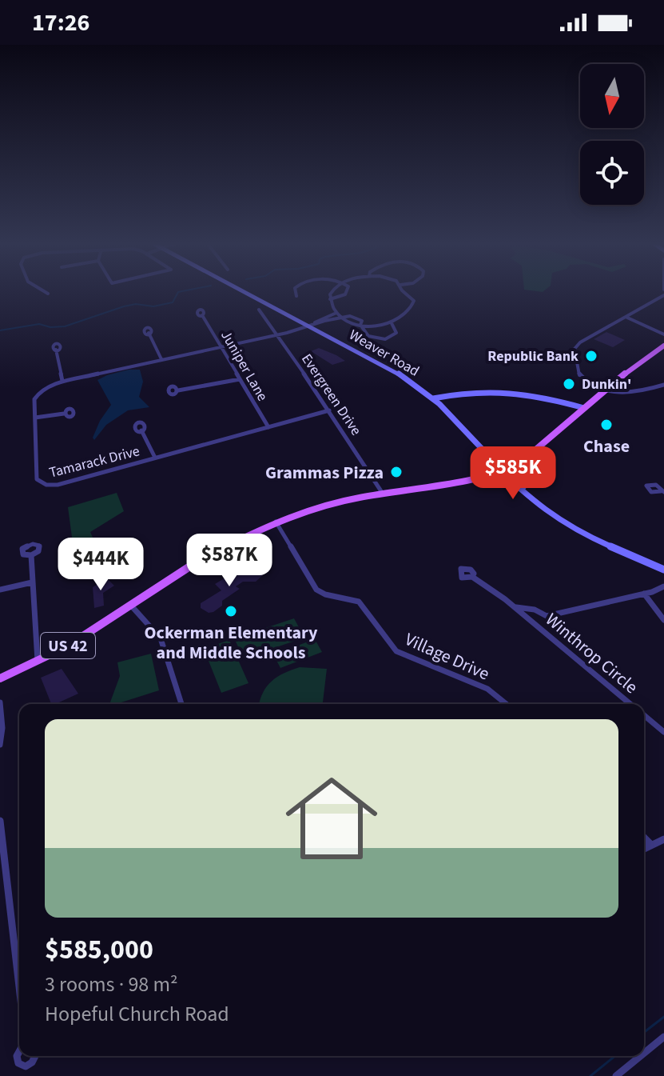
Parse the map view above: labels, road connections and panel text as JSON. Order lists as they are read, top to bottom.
{
  "streets": {
    "main road": ["Weaver Road", "US 42"],
    "street": [
      "Juniper Lane",
      "Evergreen Drive",
      "Tamarack Drive",
      "Winthrop Circle",
      "Village Drive"
    ]
  },
  "crossings": [
    ["Weaver Road", "Tamarack Drive"],
    ["Weaver Road", "US 42"],
    ["Juniper Lane", "Tamarack Drive"],
    ["Evergreen Drive", "Tamarack Drive"],
    ["Evergreen Drive", "US 42"],
    ["US 42", "Village Drive"]
  ],
  "places": [
    "Republic Bank",
    "Dunkin'",
    "Chase",
    "Grammas Pizza",
    "Ockerman Elementary and Middle Schools"
  ],
  "north": "bottom",
  "page": {
    "status": "17:26",
    "price": ["$585K", "$587K", "$444K"],
    "list": [
      {
        "name": "$585,000",
        "note": "3 rooms · 98 m² · Hopeful Church Road"
      }
    ]
  }
}
